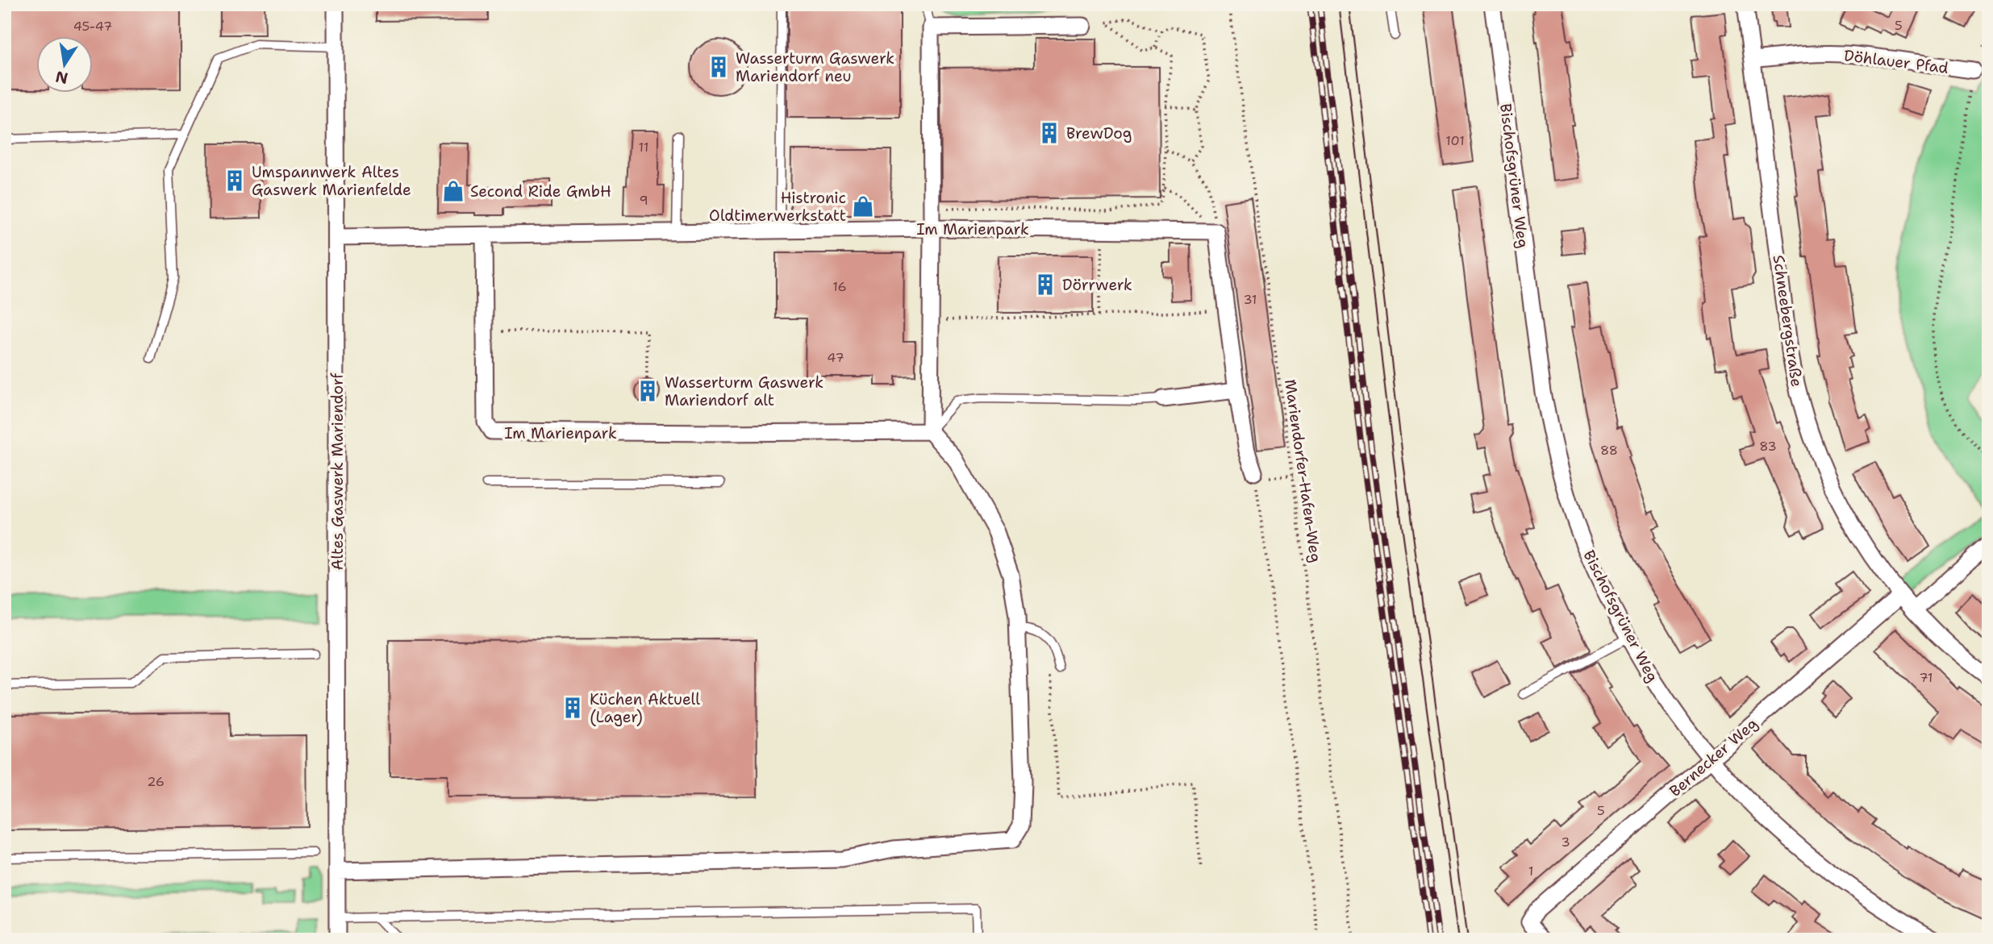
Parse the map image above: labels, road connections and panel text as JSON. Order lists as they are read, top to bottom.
{
  "streets": {
    "street": [
      "Döhlauer Pfad",
      "Bischofsgrüner Weg",
      "Im Marienpark",
      "Schneebergstraße",
      "Altes Gaswerk Mariendorf",
      "Bernecker Weg"
    ],
    "path": ["Mariendorfer-Hafen-Weg"]
  },
  "crossings": [
    ["Döhlauer Pfad", "Schneebergstraße"],
    ["Bischofsgrüner Weg", "Bernecker Weg"],
    ["Im Marienpark", "Altes Gaswerk Mariendorf"],
    ["Schneebergstraße", "Bernecker Weg"]
  ],
  "places": {
    "building": [
      "Wasserturm Gaswerk Mariendorf neu",
      "BrewDog",
      "Umspannwerk Altes Gaswerk Marienfelde",
      "Dörrwerk",
      "Wasserturm Gaswerk Mariendorf alt",
      "Küchen Aktuell (Lager)"
    ],
    "shop": ["Second Ride GmbH", "Histronic Oldtimerwerkstatt"]
  },
  "house_numbers": [
    "5",
    "45-47",
    "101",
    "11",
    "9",
    "16",
    "31",
    "47",
    "83",
    "88",
    "71",
    "26",
    "5",
    "3",
    "1"
  ],
  "north": "bottom"
}
